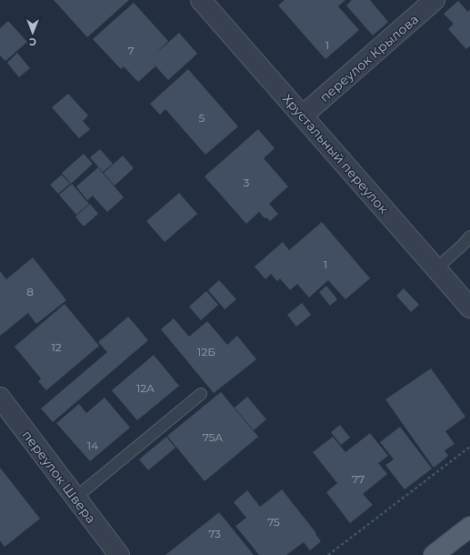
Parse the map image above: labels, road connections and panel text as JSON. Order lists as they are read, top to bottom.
{
  "streets": {
    "street": ["переулок Крылова", "Хрустальный переулок", "переулок Швера"]
  },
  "crossings": [
    ["переулок Крылова", "Хрустальный переулок"]
  ],
  "house_numbers": [
    "1",
    "7",
    "5",
    "3",
    "1",
    "8",
    "12",
    "12Б",
    "12А",
    "75А",
    "14",
    "77",
    "75",
    "73"
  ],
  "north": "bottom"
}
